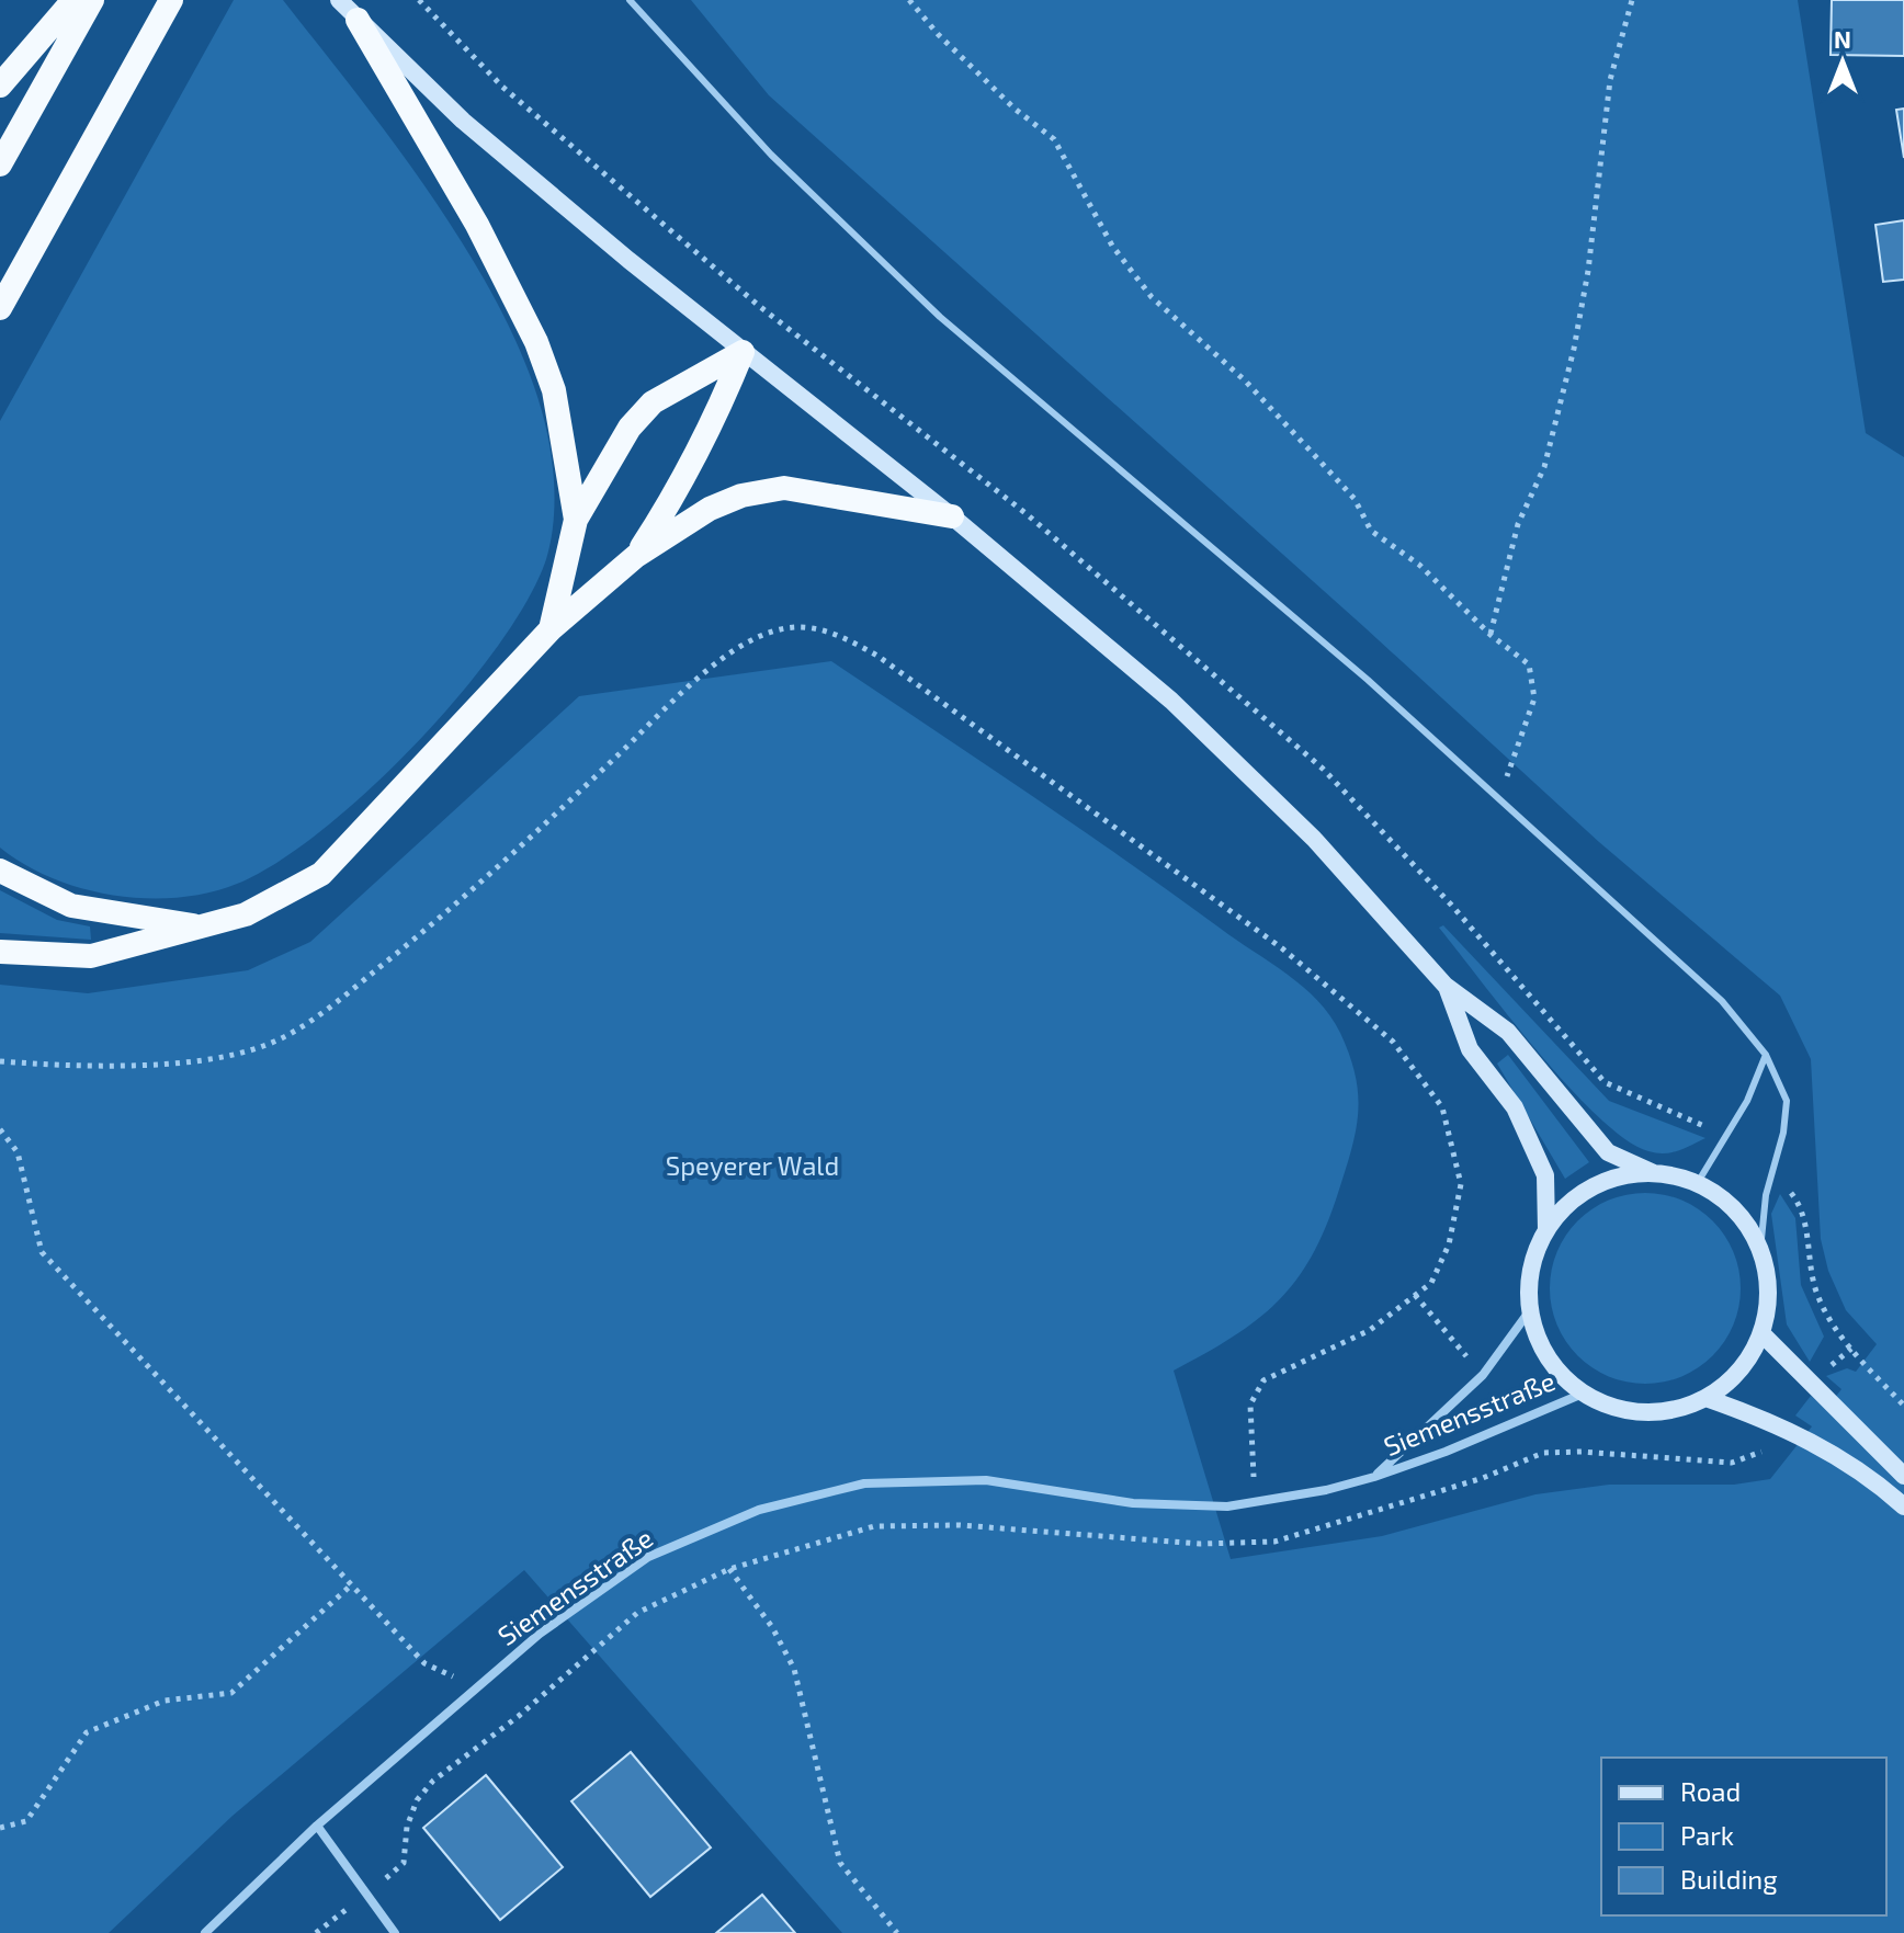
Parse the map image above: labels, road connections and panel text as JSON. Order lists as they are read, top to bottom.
{
  "streets": {
    "street": ["Siemensstraße"]
  },
  "parks": ["Speyerer Wald"],
  "legend": ["Road", "Park", "Building"],
  "north": "top"
}
